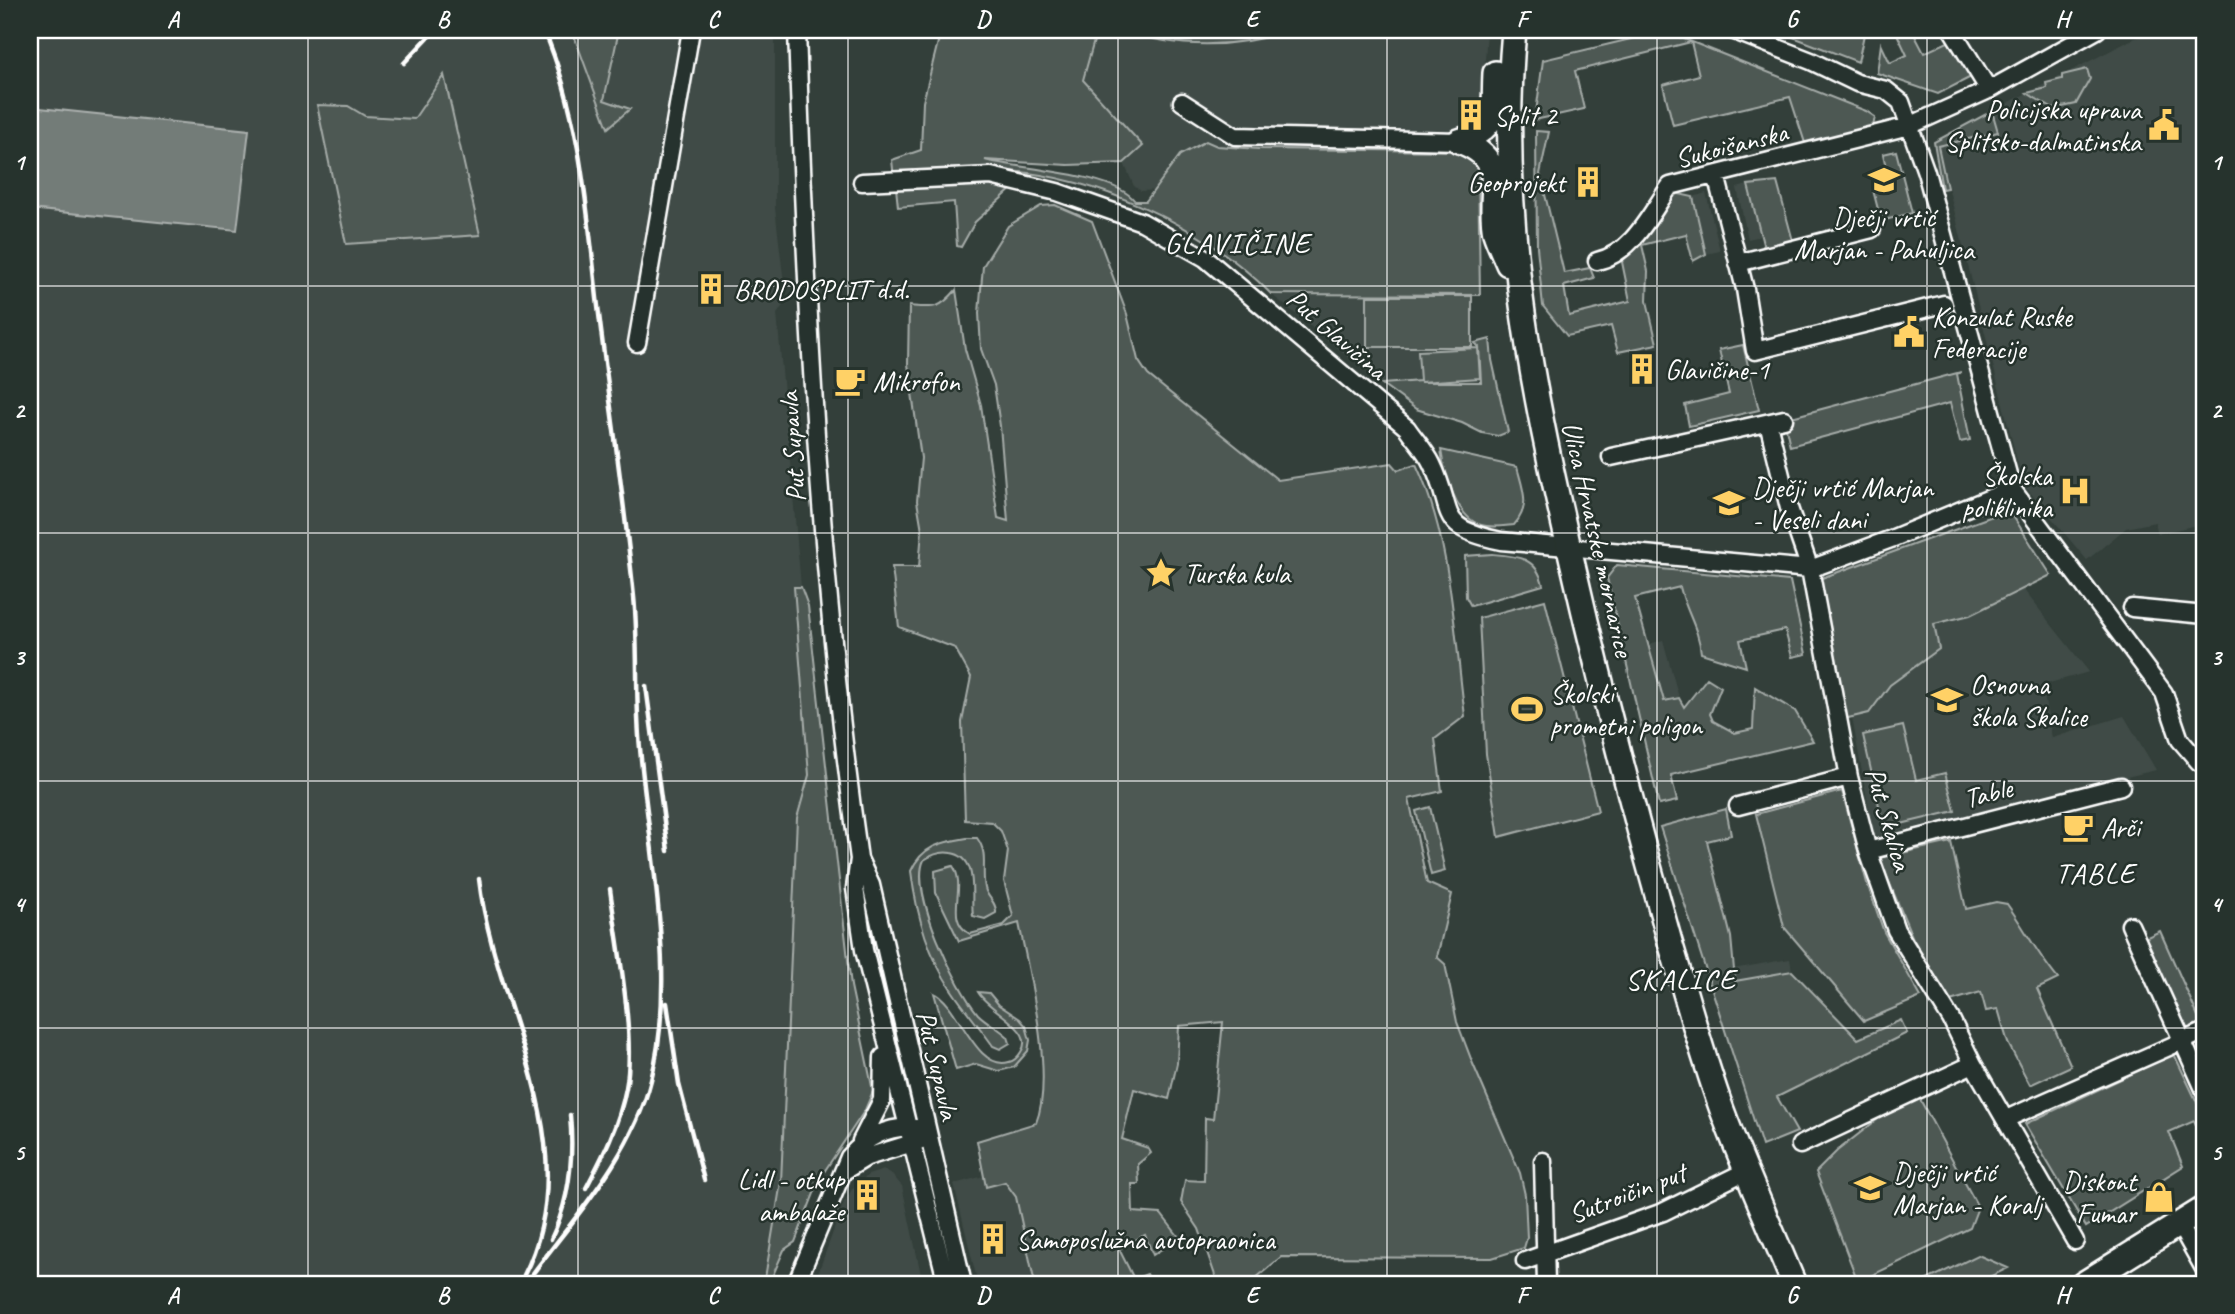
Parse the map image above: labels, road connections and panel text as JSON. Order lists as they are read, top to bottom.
{
  "streets": {
    "main road": ["Ulica Hrvatske mornarice"],
    "street": [
      "Sukoišanska",
      "Put Glavičina",
      "Put Supavla",
      "Table",
      "Put Skalica",
      "Sutroičin put"
    ]
  },
  "crossings": [
    ["Put Glavičina", "Ulica Hrvatske mornarice"],
    ["Put Glavičina", "Put Skalica"],
    ["Ulica Hrvatske mornarice", "Sutroičin put"],
    ["Table", "Put Skalica"]
  ],
  "districts": ["GLAVIČINE", "TABLE", "SKALICE"],
  "places": {
    "building": [
      "Split 2",
      "Geoprojekt",
      "BRODOSPLIT d.d.",
      "Glavičine-1",
      "Lidl - otkup ambalaže",
      "Samoposlužna autopraonica"
    ],
    "public building": ["Policijska uprava Splitsko-dalmatinska", "Konzulat Ruske Federacije"],
    "school or university": [
      "Dječji vrtić Marjan - Pahuljica",
      "Dječji vrtić Marjan - Veseli dani",
      "Osnovna škola Skalice",
      "Dječji vrtić Marjan - Koralj"
    ],
    "cafe": ["Mikrofon", "Arči"],
    "hospital": ["Školska poliklinika"],
    "place": ["Turska kula"],
    "sports": ["Školski prometni poligon"],
    "shop": ["Diskont Fumar"]
  },
  "grid": {
    "columns": [
      "A",
      "B",
      "C",
      "D",
      "E",
      "F",
      "G",
      "H"
    ],
    "rows": [
      "1",
      "2",
      "3",
      "4",
      "5"
    ]
  }
}
